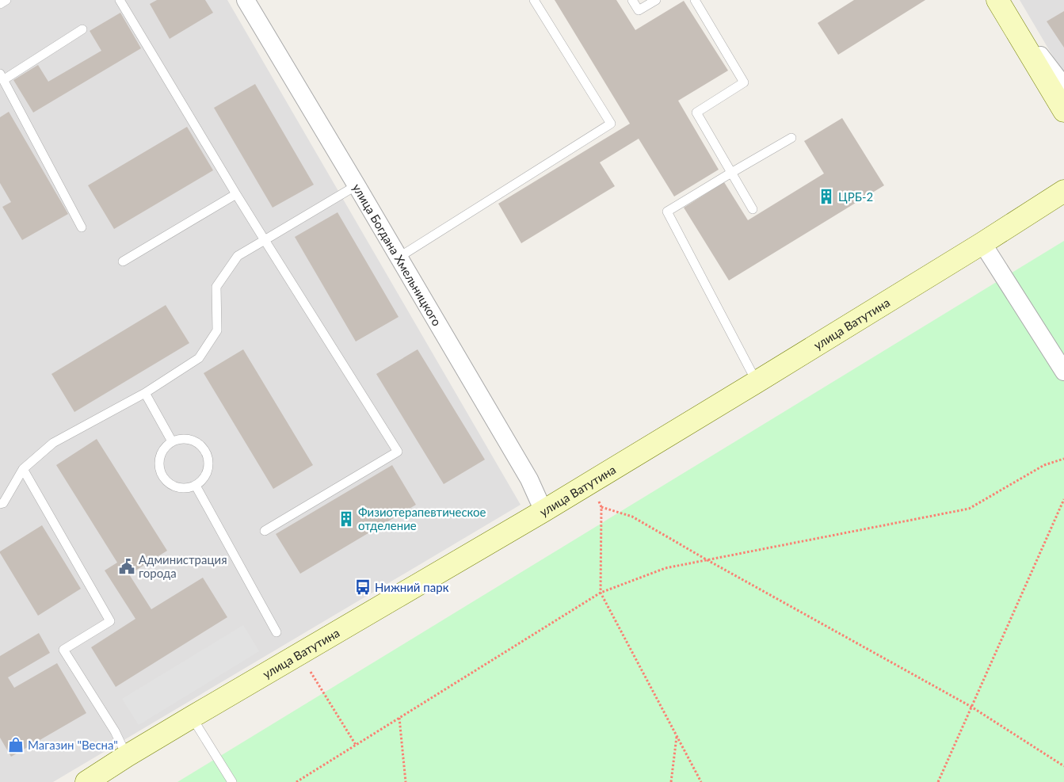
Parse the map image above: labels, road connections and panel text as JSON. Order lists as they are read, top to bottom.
{
  "streets": {
    "main road": ["улица Ватутина"],
    "street": ["улица Богдана Хмельницкого"]
  },
  "crossings": [
    ["улица Богдана Хмельницкого", "улица Ватутина"]
  ],
  "places": {
    "building": ["ЦРБ-2", "Физиотерапевтическое отделение"],
    "public building": ["Администрация города"],
    "bus stop": ["Нижний парк"],
    "shop": ["Магазин \"Весна\""]
  }
}
